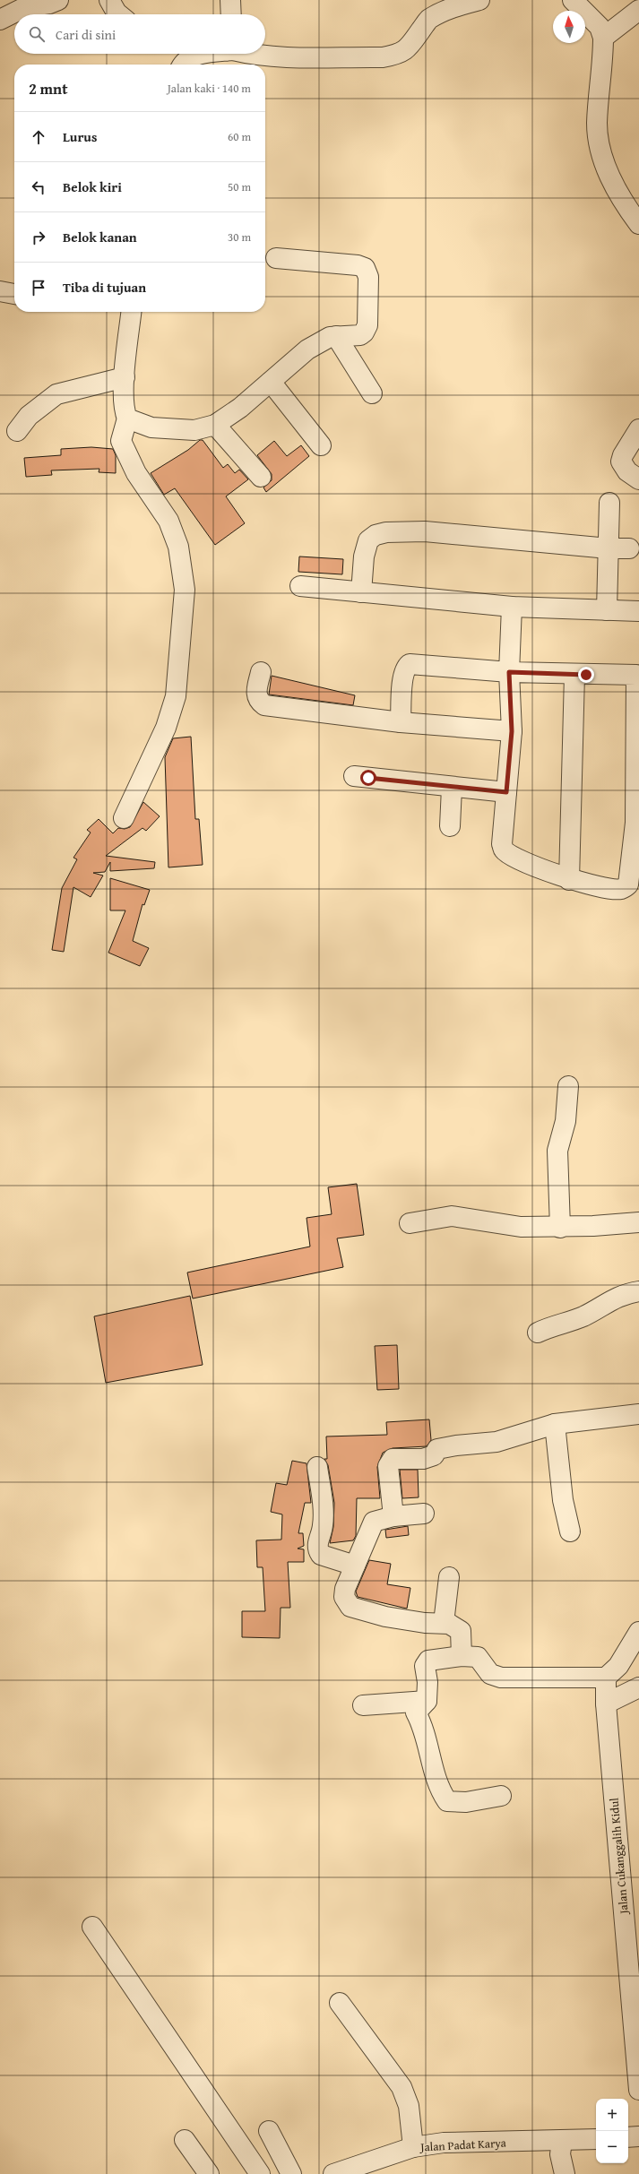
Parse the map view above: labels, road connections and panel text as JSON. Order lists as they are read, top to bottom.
{
  "streets": {
    "street": ["Jalan Cukanggalih Kidul", "Jalan Padat Karya"]
  },
  "north": "top",
  "page": {
    "search": "Cari di sini",
    "heading": ["2 mnt", "Jalan kaki · 140 m"],
    "list": [
      ["Lurus", "60 m"],
      ["Belok kiri", "50 m"],
      ["Belok kanan", "30 m"],
      "Tiba di tujuan"
    ],
    "map_buttons": ["+", "−"]
  }
}
